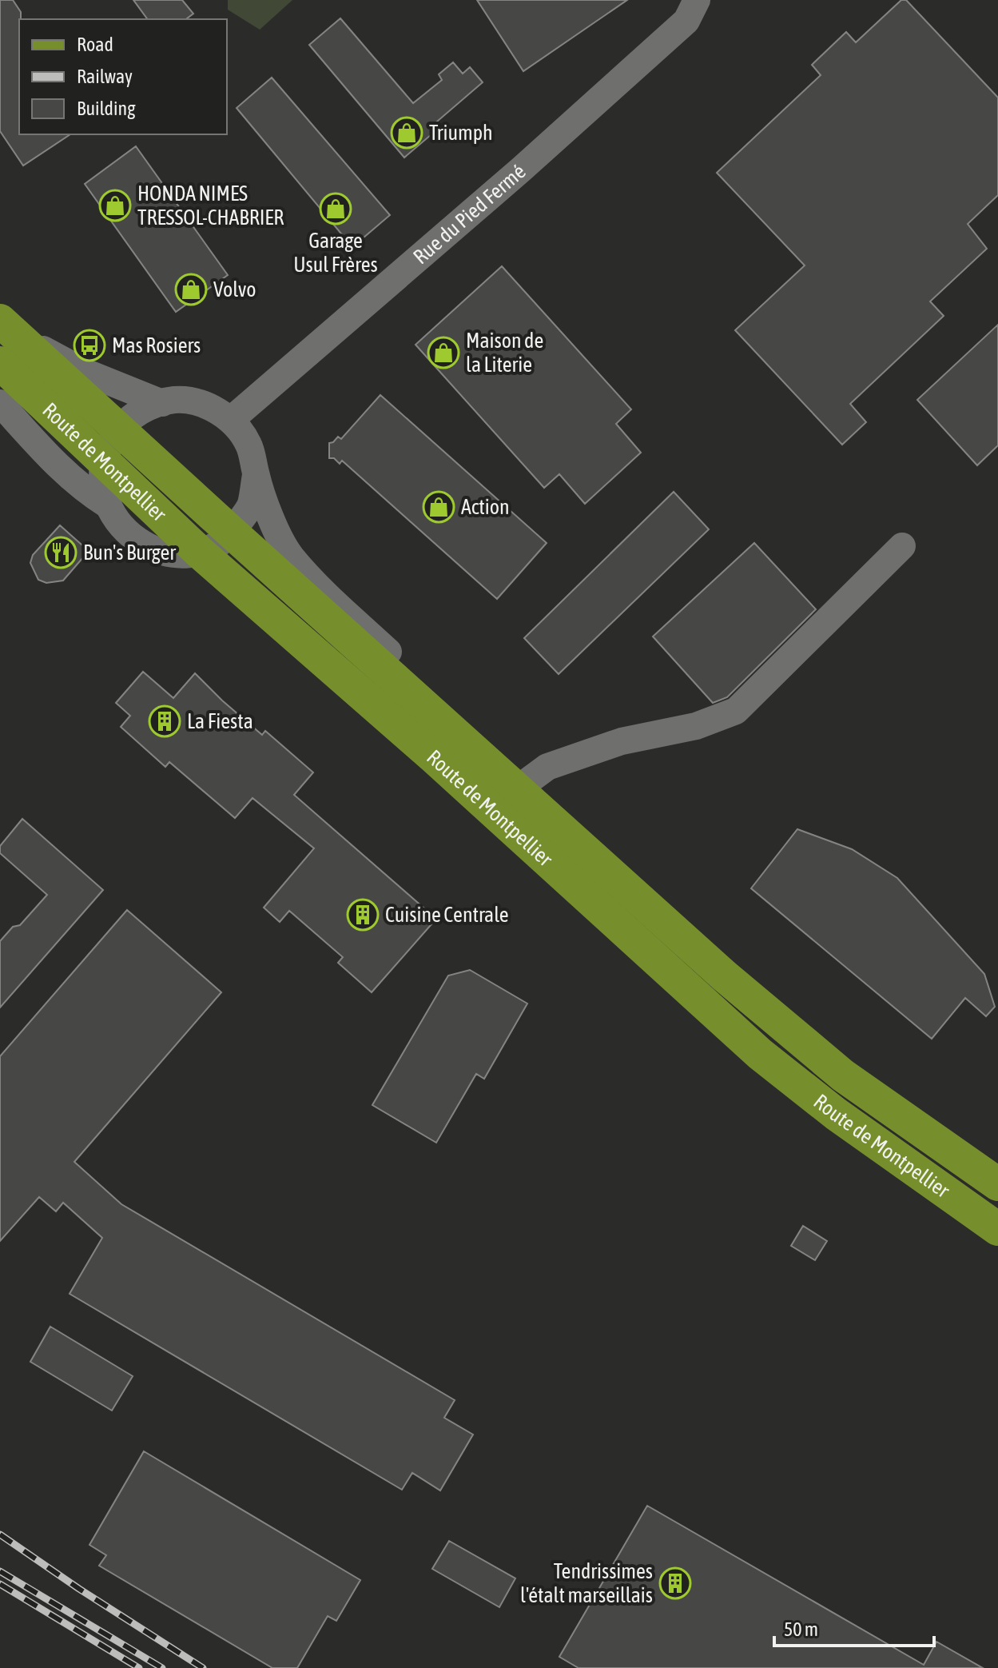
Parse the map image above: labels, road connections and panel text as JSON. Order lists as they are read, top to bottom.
{
  "streets": {
    "main road": ["Route de Montpellier"],
    "street": ["Rue du Pied Fermé"]
  },
  "places": {
    "shop": [
      "Triumph",
      "HONDA NIMES TRESSOL-CHABRIER",
      "Garage Usul Frères",
      "Volvo",
      "Maison de la Literie",
      "Action"
    ],
    "bus stop": ["Mas Rosiers"],
    "restaurant": ["Bun's Burger"],
    "building": ["La Fiesta", "Cuisine Centrale", "Tendrissimes l'étalt marseillais"]
  },
  "legend": ["Road", "Railway", "Building"],
  "scale_bar": "50 m"
}
